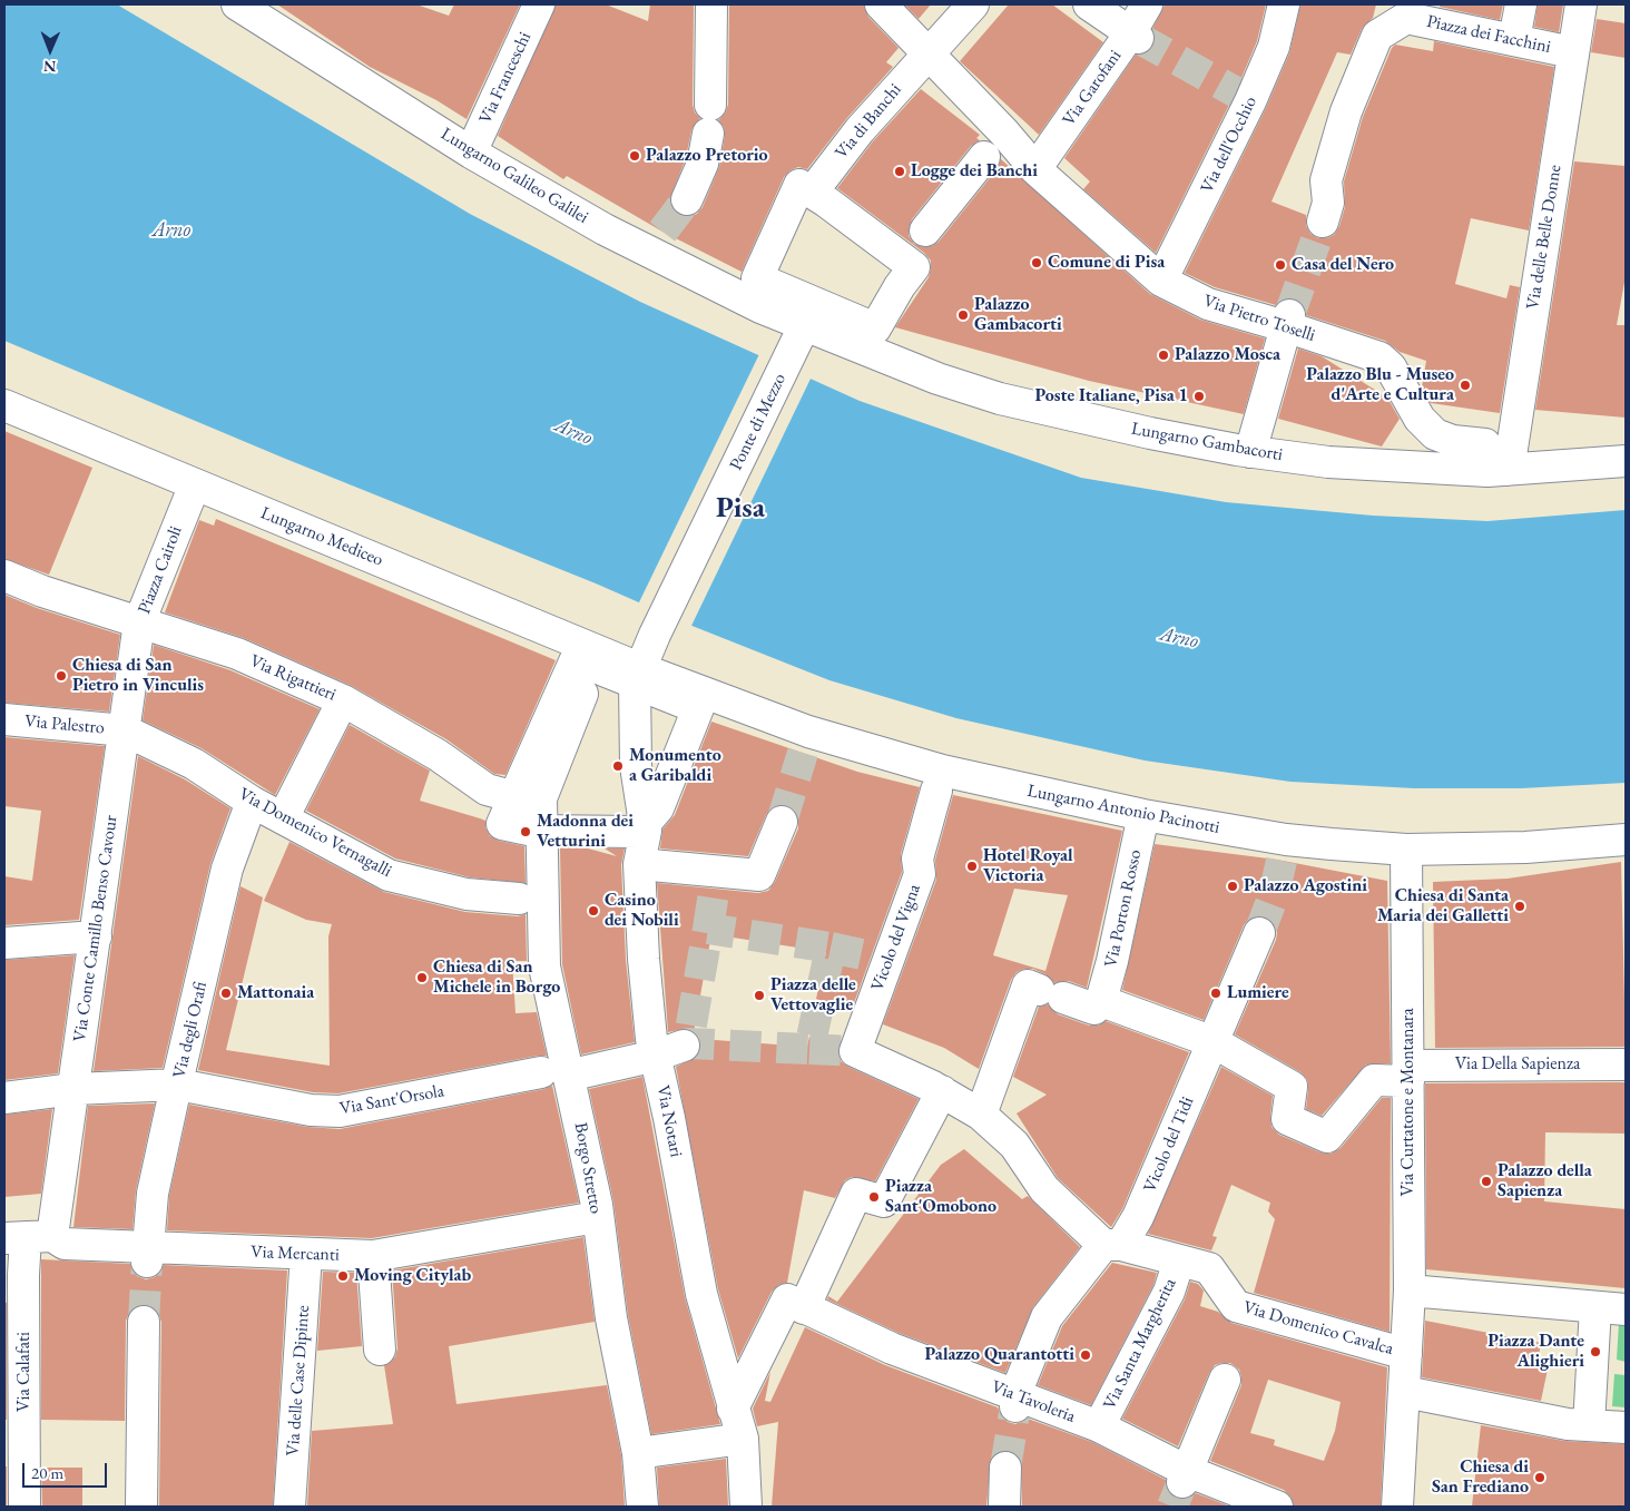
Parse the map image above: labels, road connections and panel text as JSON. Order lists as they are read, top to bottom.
{
  "streets": {
    "street": [
      "Piazza dei Facchini",
      "Via Franceschi",
      "Via Garofani",
      "Via di Banchi",
      "Via dell'Occhio",
      "Lungarno Galileo Galilei",
      "Via delle Belle Donne",
      "Via Pietro Toselli",
      "Ponte di Mezzo",
      "Lungarno Gambacorti",
      "Lungarno Mediceo",
      "Piazza Cairoli",
      "Via Rigattieri",
      "Via Palestro",
      "Lungarno Antonio Pacinotti",
      "Via Domenico Vernagalli",
      "Via Porton Rosso",
      "Via Conte Camillo Benso Cavour",
      "Vicolo del Vigna",
      "Via degli Orafi",
      "Via Della Sapienza",
      "Via Sant'Orsola",
      "Via Curtatone e Montanara",
      "Via Notari",
      "Vicolo del Tidi",
      "Borgo Stretto",
      "Via Mercanti",
      "Via Domenico Cavalca",
      "Via Santa Margherita",
      "Via Calafati",
      "Via delle Case Dipinte",
      "Via Tavoleria"
    ]
  },
  "crossings": [
    ["Piazza dei Facchini", "Via delle Belle Donne"],
    ["Via Franceschi", "Lungarno Galileo Galilei"],
    ["Via Garofani", "Via Pietro Toselli"],
    ["Via di Banchi", "Via Pietro Toselli"],
    ["Via dell'Occhio", "Via Pietro Toselli"],
    ["Lungarno Galileo Galilei", "Ponte di Mezzo"],
    ["Lungarno Galileo Galilei", "Lungarno Gambacorti"],
    ["Via delle Belle Donne", "Via Pietro Toselli"],
    ["Via delle Belle Donne", "Lungarno Gambacorti"],
    ["Via Pietro Toselli", "Lungarno Gambacorti"],
    ["Ponte di Mezzo", "Lungarno Gambacorti"],
    ["Ponte di Mezzo", "Lungarno Mediceo"],
    ["Ponte di Mezzo", "Lungarno Antonio Pacinotti"],
    ["Lungarno Mediceo", "Piazza Cairoli"],
    ["Lungarno Mediceo", "Lungarno Antonio Pacinotti"],
    ["Piazza Cairoli", "Via Rigattieri"],
    ["Piazza Cairoli", "Via Conte Camillo Benso Cavour"],
    ["Via Rigattieri", "Via Conte Camillo Benso Cavour"],
    ["Via Palestro", "Via Domenico Vernagalli"],
    ["Via Palestro", "Via Conte Camillo Benso Cavour"],
    ["Lungarno Antonio Pacinotti", "Via Porton Rosso"],
    ["Lungarno Antonio Pacinotti", "Via Curtatone e Montanara"],
    ["Via Domenico Vernagalli", "Via Conte Camillo Benso Cavour"],
    ["Via Domenico Vernagalli", "Via degli Orafi"],
    ["Via Domenico Vernagalli", "Borgo Stretto"],
    ["Via Conte Camillo Benso Cavour", "Via Sant'Orsola"],
    ["Via Conte Camillo Benso Cavour", "Via Mercanti"],
    ["Via Conte Camillo Benso Cavour", "Via Calafati"],
    ["Vicolo del Vigna", "Via Domenico Cavalca"],
    ["Via degli Orafi", "Via Sant'Orsola"],
    ["Via degli Orafi", "Via Mercanti"],
    ["Via Della Sapienza", "Via Curtatone e Montanara"],
    ["Via Della Sapienza", "Vicolo del Tidi"],
    ["Via Sant'Orsola", "Via Notari"],
    ["Via Sant'Orsola", "Borgo Stretto"],
    ["Via Curtatone e Montanara", "Via Domenico Cavalca"],
    ["Vicolo del Tidi", "Via Domenico Cavalca"],
    ["Vicolo del Tidi", "Via Tavoleria"],
    ["Borgo Stretto", "Via Mercanti"],
    ["Via Mercanti", "Via Calafati"],
    ["Via Mercanti", "Via delle Case Dipinte"],
    ["Via Domenico Cavalca", "Via Santa Margherita"],
    ["Via Santa Margherita", "Via Tavoleria"]
  ],
  "districts": ["Pisa"],
  "water": ["Arno"],
  "places": [
    "Palazzo Pretorio",
    "Logge dei Banchi",
    "Comune di Pisa",
    "Casa del Nero",
    "Palazzo Gambacorti",
    "Palazzo Mosca",
    "Palazzo Blu - Museo d'Arte e Cultura",
    "Poste Italiane, Pisa 1",
    "Chiesa di San Pietro in Vinculis",
    "Monumento a Garibaldi",
    "Madonna dei Vetturini",
    "Hotel Royal Victoria",
    "Palazzo Agostini",
    "Chiesa di Santa Maria dei Galletti",
    "Casino dei Nobili",
    "Chiesa di San Michele in Borgo",
    "Mattonaia",
    "Lumiere",
    "Piazza delle Vettovaglie",
    "Palazzo della Sapienza",
    "Piazza Sant'Omobono",
    "Moving Citylab",
    "Piazza Dante Alighieri",
    "Palazzo Quarantotti",
    "Chiesa di San Frediano"
  ],
  "scale_bar": "20 m",
  "north": "bottom"
}
